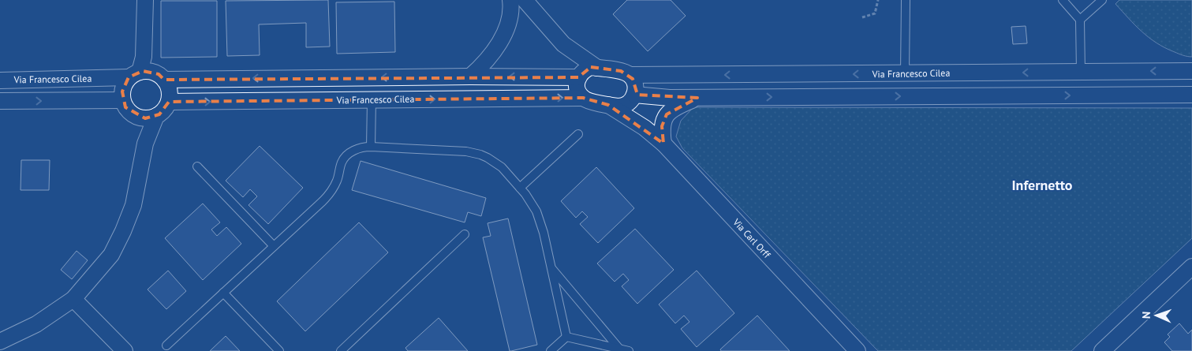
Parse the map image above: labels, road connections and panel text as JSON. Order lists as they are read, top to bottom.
{
  "streets": {
    "street": ["Via Francesco Cilea", "Via Carl Orff"]
  },
  "crossings": [
    ["Via Francesco Cilea", "Via Carl Orff"]
  ],
  "districts": ["Infernetto"],
  "north": "left"
}
